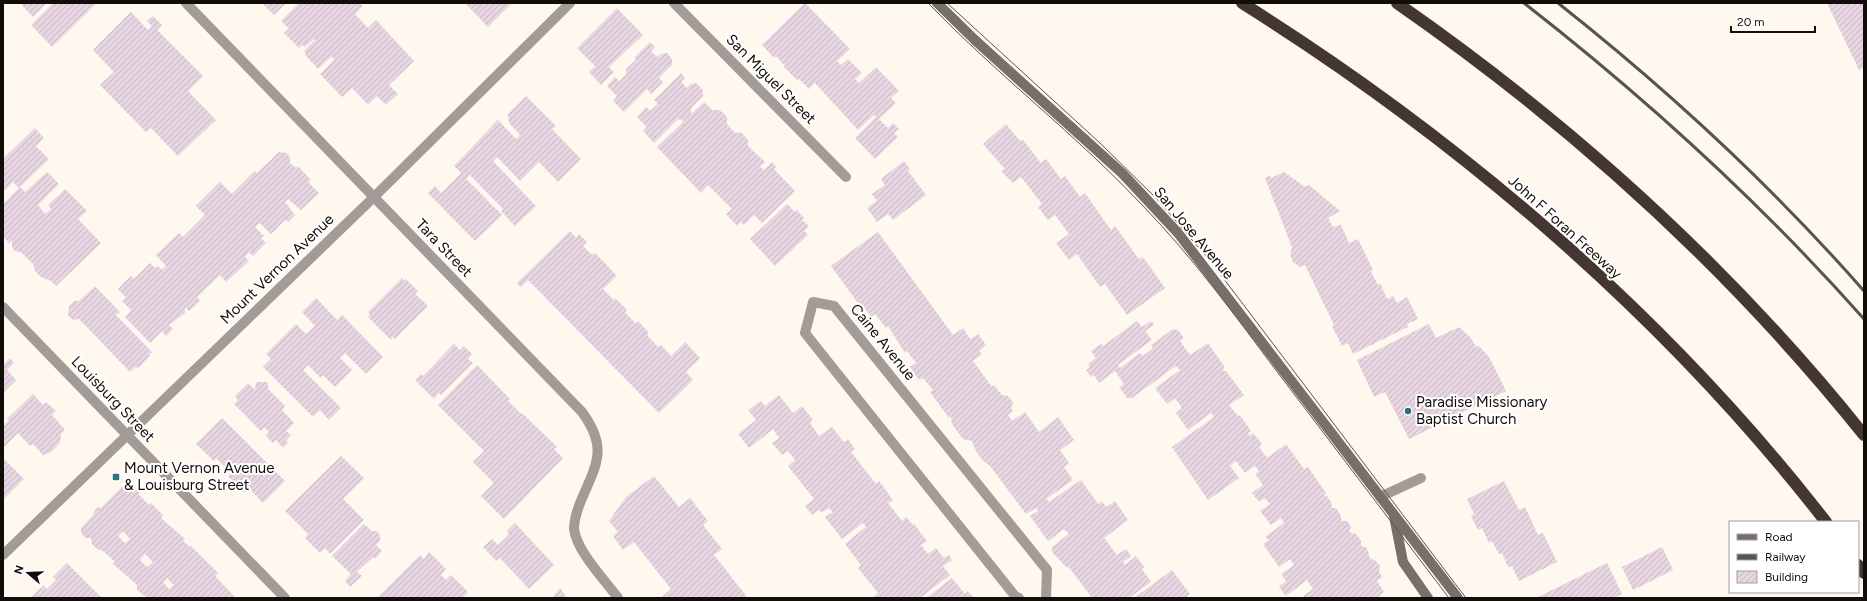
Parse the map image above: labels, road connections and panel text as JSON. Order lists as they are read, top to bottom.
{
  "streets": {
    "highway": ["John F Foran Freeway"],
    "main road": ["San Jose Avenue"],
    "street": [
      "San Miguel Street",
      "Tara Street",
      "Mount Vernon Avenue",
      "Caine Avenue",
      "Louisburg Street"
    ]
  },
  "crossings": [
    ["Tara Street", "Mount Vernon Avenue"],
    ["Mount Vernon Avenue", "Louisburg Street"]
  ],
  "places": {
    "other": ["Paradise Missionary Baptist Church"],
    "transit": ["Mount Vernon Avenue & Louisburg Street"]
  },
  "legend": ["Road", "Railway", "Building"],
  "scale_bar": "20 m",
  "north": "left"
}
